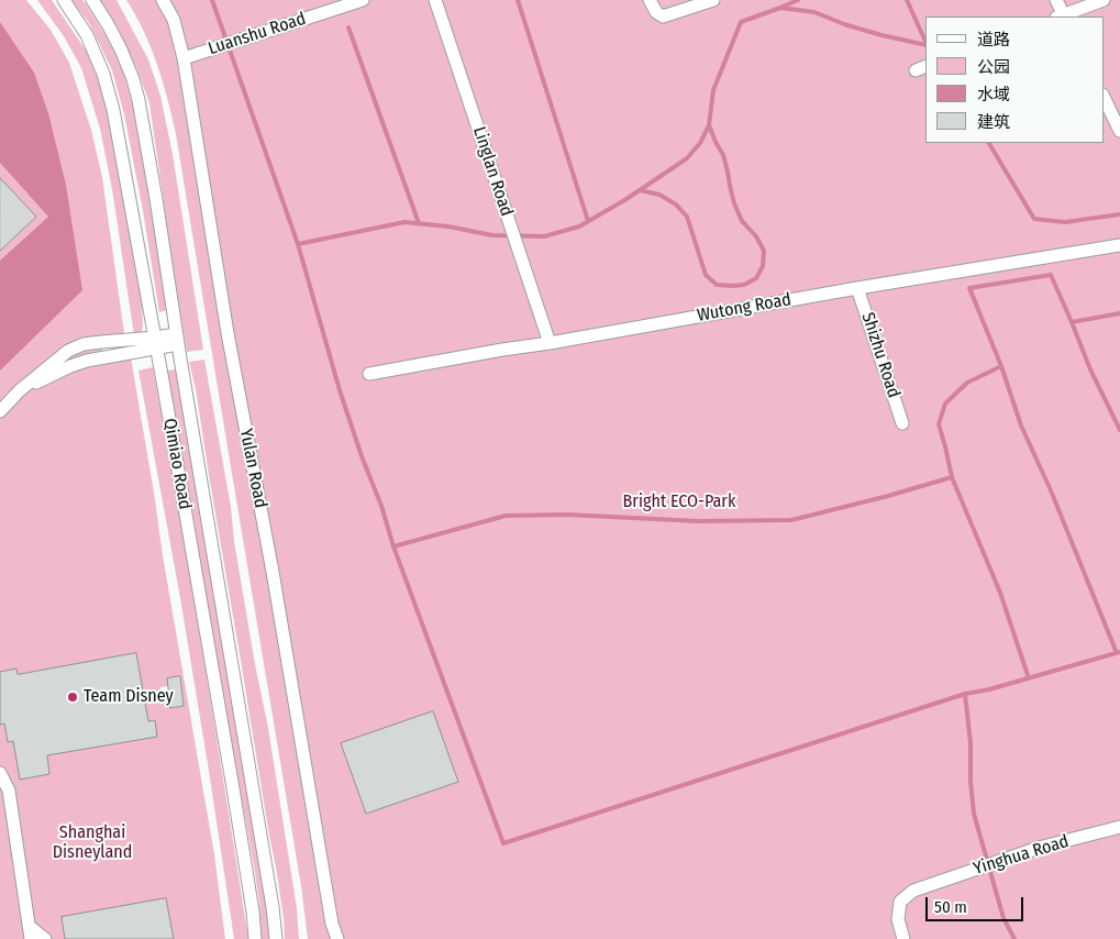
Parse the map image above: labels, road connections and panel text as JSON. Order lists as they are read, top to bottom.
{
  "streets": {
    "street": [
      "Luanshu Road",
      "Linglan Road",
      "Wutong Road",
      "Shizhu Road",
      "Qimiao Road",
      "Yulan Road",
      "Yinghua Road"
    ]
  },
  "crossings": [
    ["Luanshu Road", "Yulan Road"],
    ["Linglan Road", "Wutong Road"],
    ["Wutong Road", "Shizhu Road"]
  ],
  "parks": ["Bright ECO-Park", "Shanghai Disneyland"],
  "places": ["Team Disney"],
  "legend": [
    "道路",
    "公园",
    "水域",
    "建筑"
  ],
  "scale_bar": "50 m"
}
